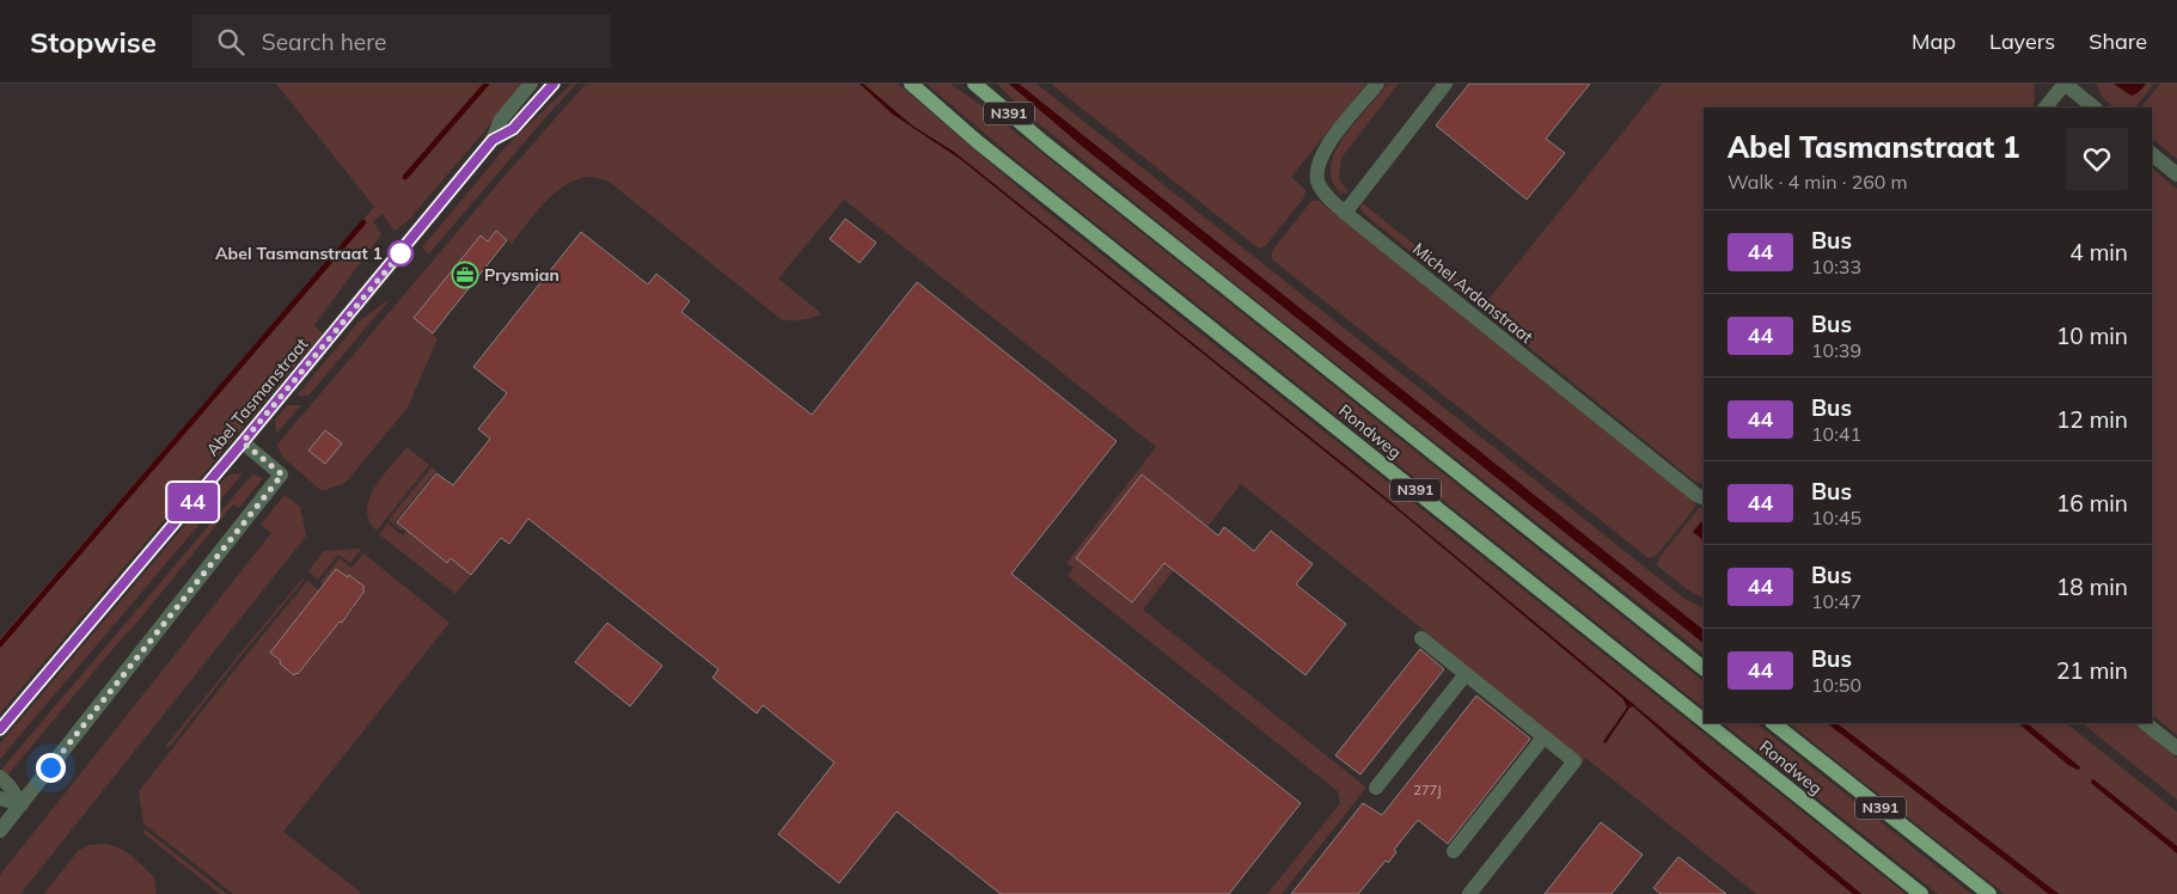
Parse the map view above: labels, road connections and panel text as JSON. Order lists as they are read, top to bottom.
{
  "streets": {
    "main road": ["N391", "Rondweg"],
    "street": ["Michel Ardanstraat", "Abel Tasmanstraat"]
  },
  "places": {
    "other": ["Abel Tasmanstraat 1"],
    "office": ["Prysmian"]
  },
  "lines": ["bus line 44"],
  "house_numbers": ["277J"],
  "page": {
    "header": "Stopwise",
    "search": "Search here",
    "nav": ["Map", "Layers", "Share"],
    "on_map": "44",
    "heading": ["Abel Tasmanstraat 1", "Walk · 4 min · 260 m"],
    "list": [
      {
        "mark": "44",
        "name": "Bus",
        "note": "10:33",
        "value": "4 min"
      },
      {
        "mark": "44",
        "name": "Bus",
        "note": "10:39",
        "value": "10 min"
      },
      {
        "mark": "44",
        "name": "Bus",
        "note": "10:41",
        "value": "12 min"
      },
      {
        "mark": "44",
        "name": "Bus",
        "note": "10:45",
        "value": "16 min"
      },
      {
        "mark": "44",
        "name": "Bus",
        "note": "10:47",
        "value": "18 min"
      },
      {
        "mark": "44",
        "name": "Bus",
        "note": "10:50",
        "value": "21 min"
      }
    ]
  }
}
